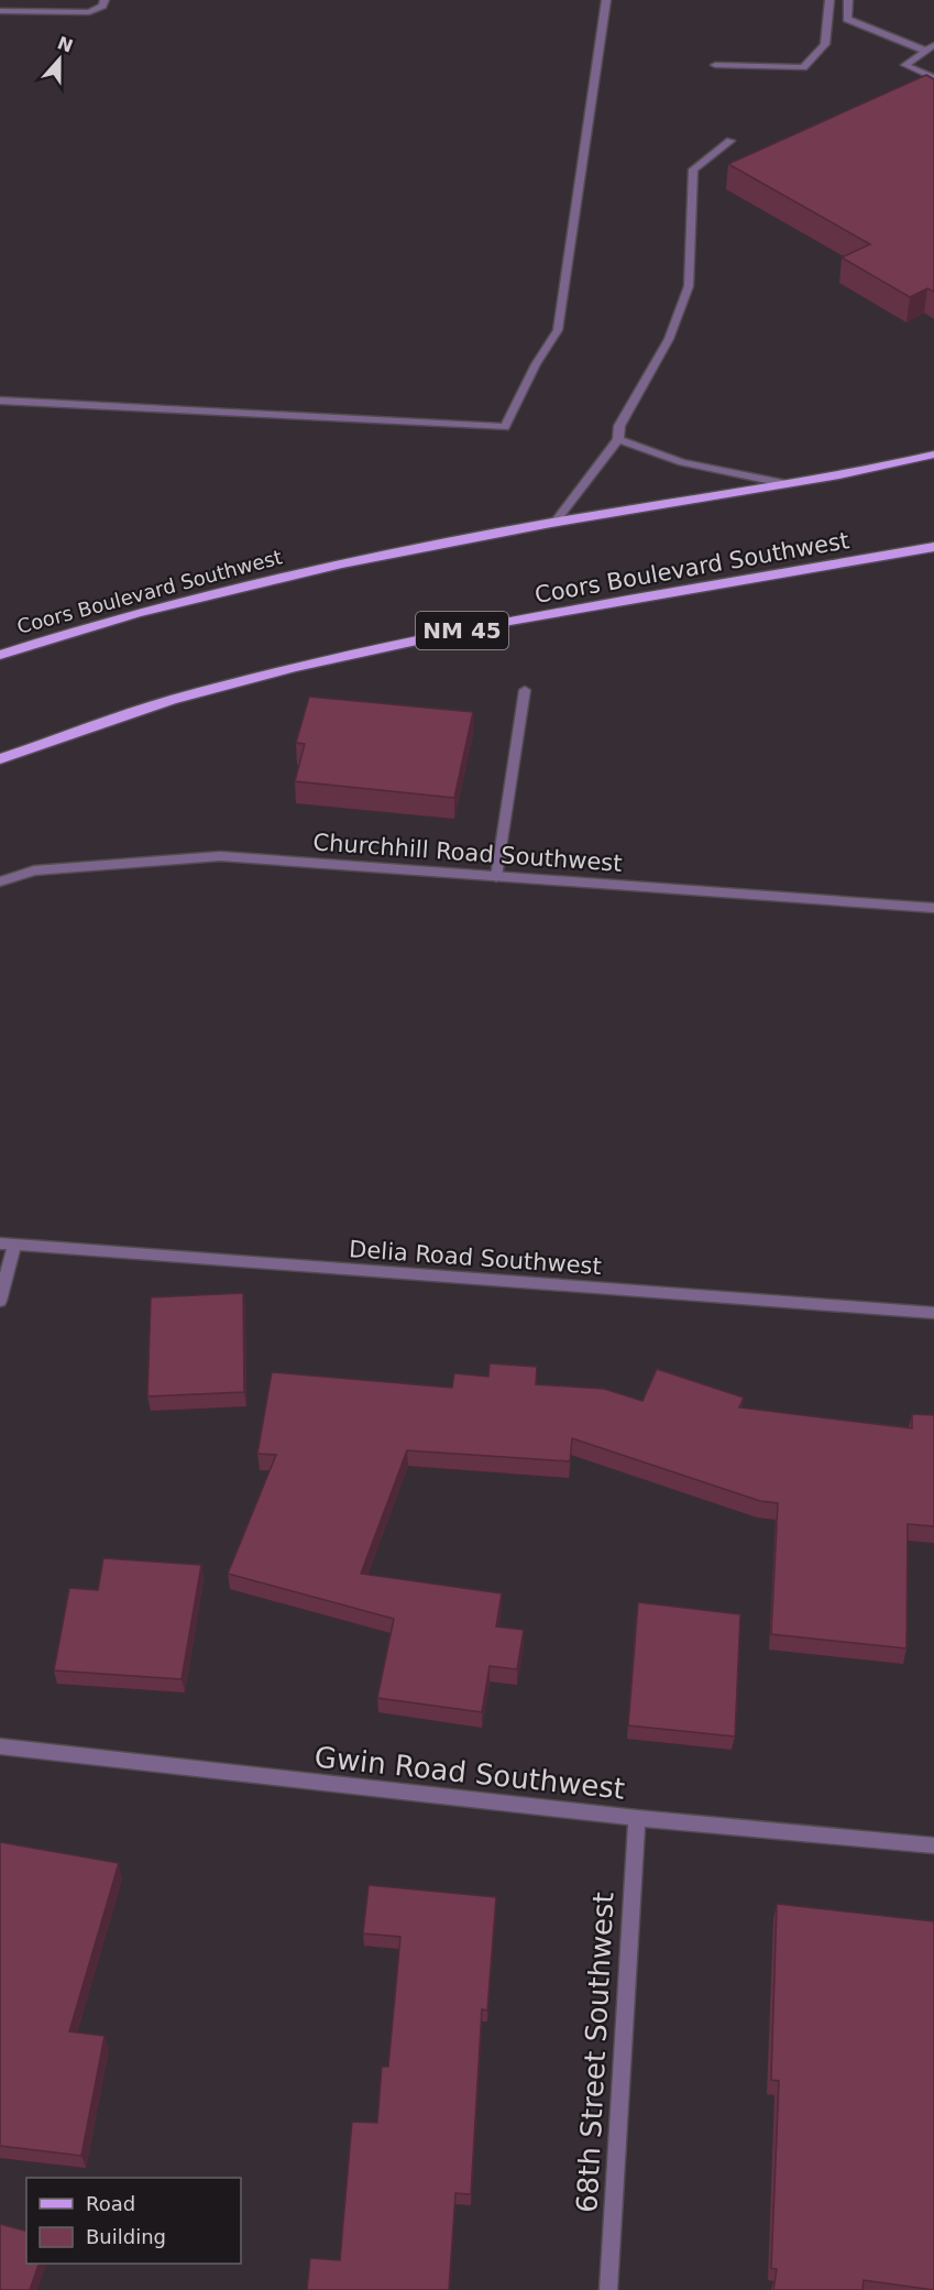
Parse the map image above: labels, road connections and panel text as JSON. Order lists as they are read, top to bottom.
{
  "streets": {
    "main road": ["Coors Boulevard Southwest", "NM 45"],
    "street": [
      "Churchhill Road Southwest",
      "Delia Road Southwest",
      "Gwin Road Southwest",
      "68th Street Southwest"
    ]
  },
  "crossings": [
    ["Gwin Road Southwest", "68th Street Southwest"]
  ],
  "legend": ["Road", "Building"],
  "north": "top"
}
